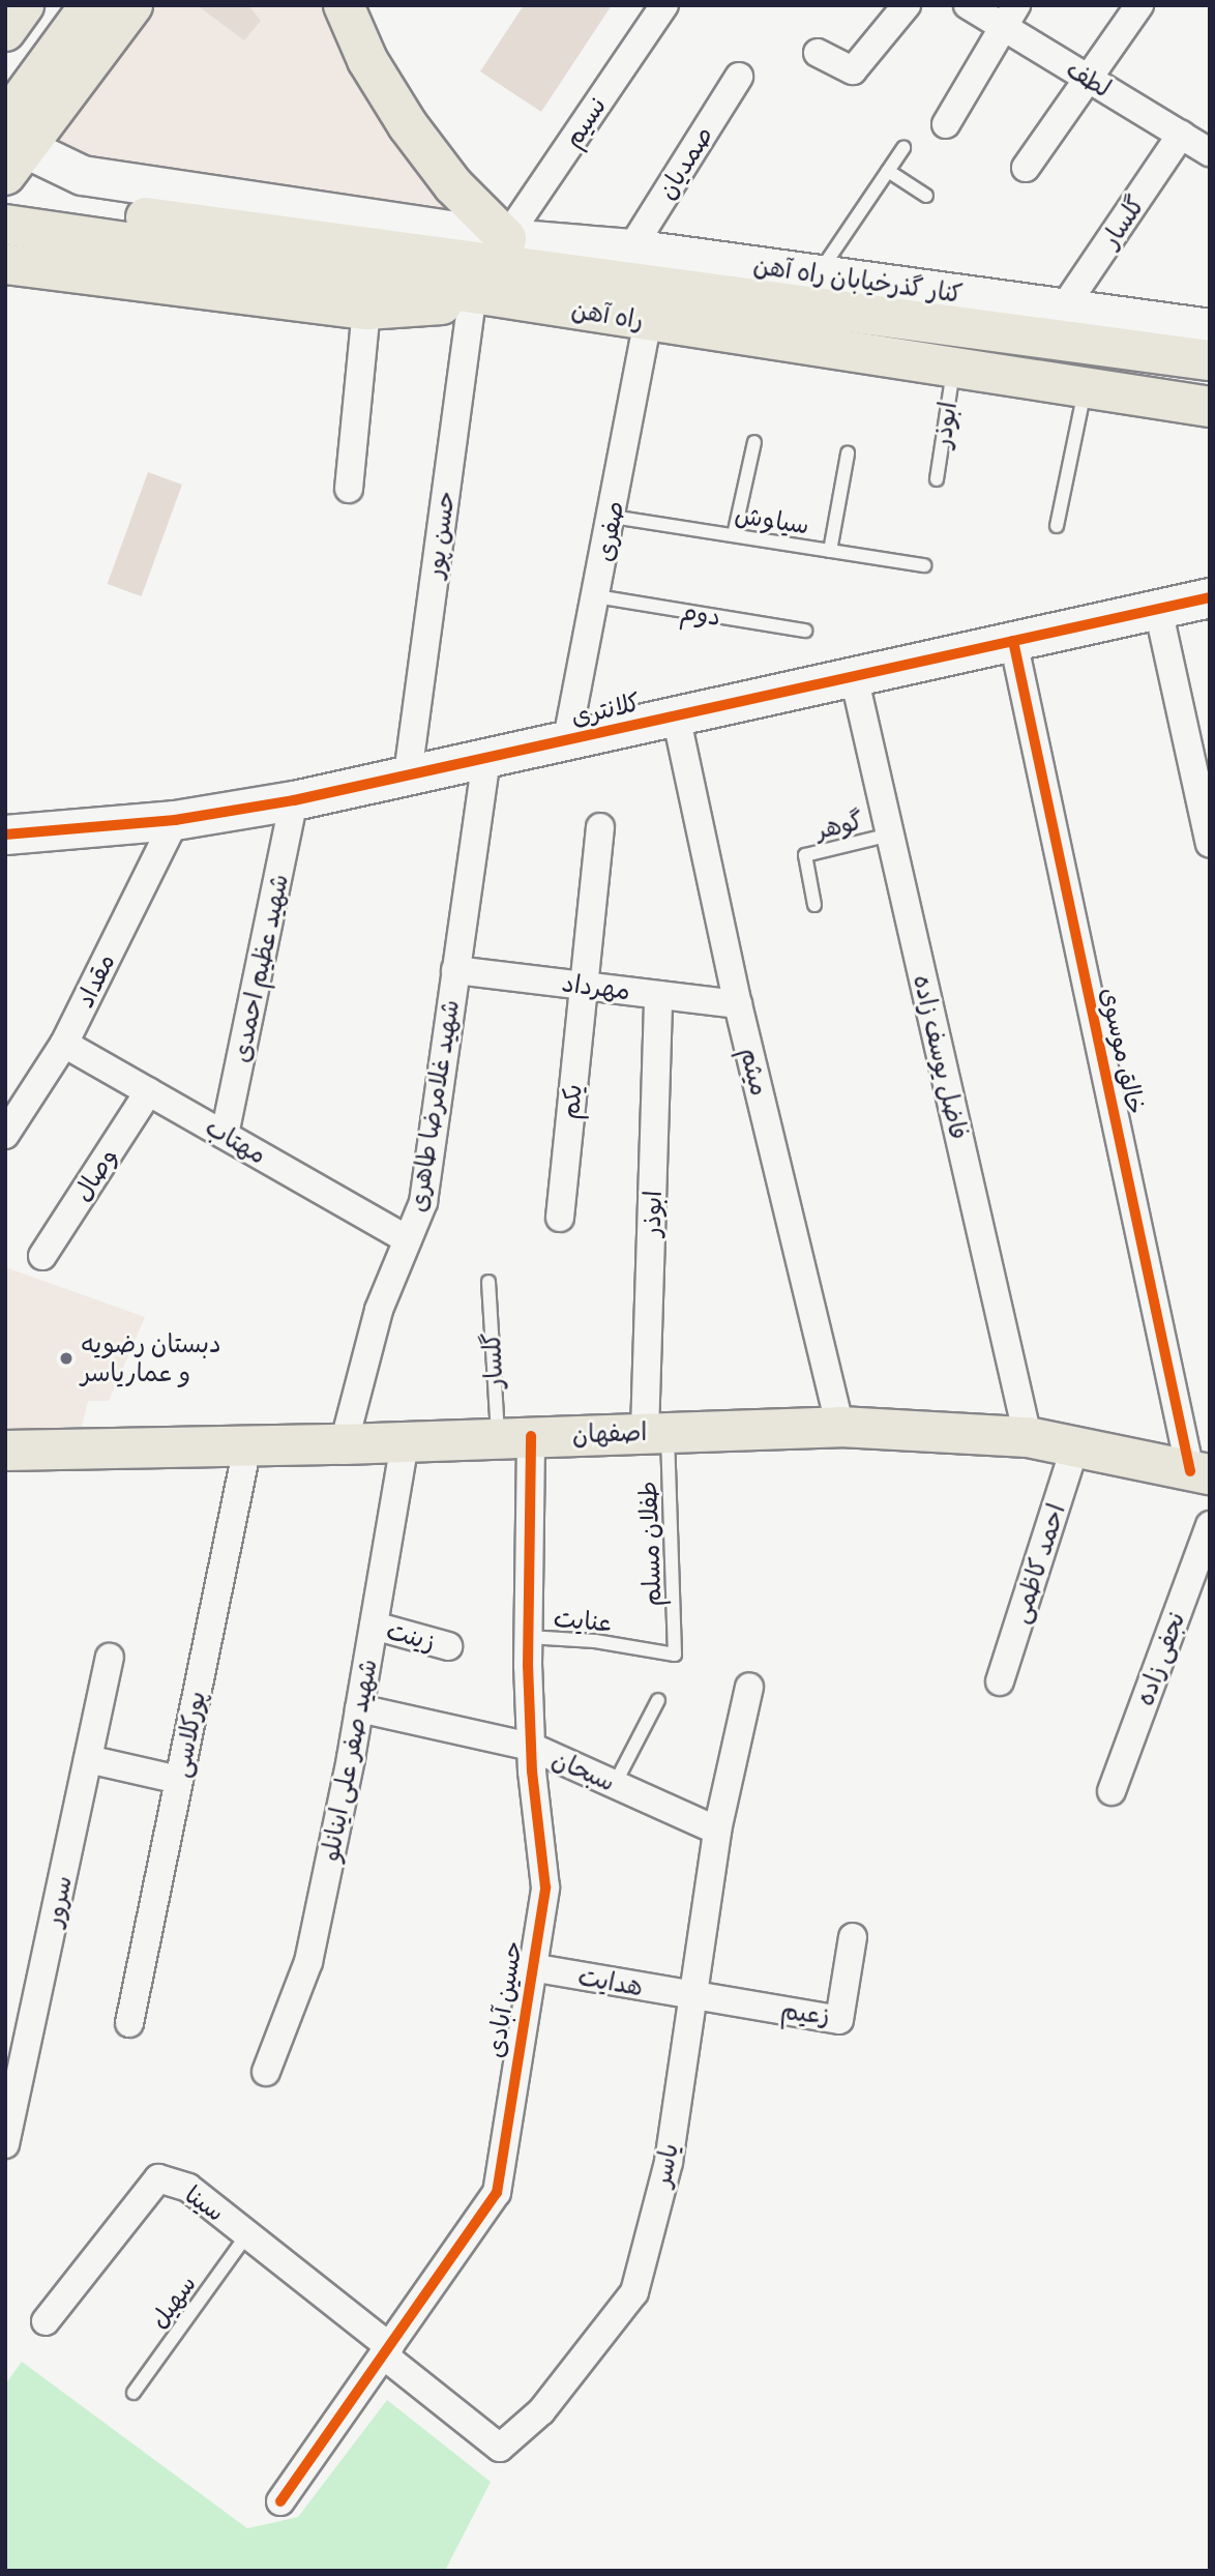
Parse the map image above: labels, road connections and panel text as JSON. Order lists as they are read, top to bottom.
{
  "streets": {
    "main road": ["راه آهن", "اصفهان"],
    "street": [
      "لطف",
      "نسیم",
      "صمدیان",
      "گلسار",
      "کنار گذرخیابان راه آهن",
      "ابوذر",
      "صفری",
      "حسن پور",
      "کلانتری",
      "شهید عظیم احمدی",
      "مقداد",
      "مهرداد",
      "خالق موسوی",
      "فاضل یوسف زاده",
      "میثم",
      "یکم",
      "شهید غلامرضا طاهری",
      "مهتاب",
      "وصال",
      "احمد کاظمی",
      "زینت",
      "نجفی زاده",
      "پورکلاسی",
      "شهید صفر علی اینانلو",
      "سبحان",
      "سرور",
      "هدایت",
      "حسین آبادی",
      "زعیم",
      "یاسر",
      "سینا"
    ],
    "lane": [
      "سیاوش",
      "دوم",
      "گوهر",
      "طفلان مسلم",
      "عنایت",
      "سهیل"
    ]
  },
  "crossings": [
    ["لطف", "گلسار"],
    ["نسیم", "کنار گذرخیابان راه آهن"],
    ["نسیم", "راه آهن"],
    ["صمدیان", "کنار گذرخیابان راه آهن"],
    ["گلسار", "کنار گذرخیابان راه آهن"],
    ["گلسار", "اصفهان"],
    ["گلسار", "حسین آبادی"],
    ["کنار گذرخیابان راه آهن", "راه آهن"],
    ["راه آهن", "ابوذر"],
    ["راه آهن", "صفری"],
    ["راه آهن", "حسن پور"],
    ["ابوذر", "مهرداد"],
    ["ابوذر", "اصفهان"],
    ["ابوذر", "طفلان مسلم"],
    ["سیاوش", "صفری"],
    ["صفری", "دوم"],
    ["صفری", "کلانتری"],
    ["حسن پور", "کلانتری"],
    ["کلانتری", "شهید عظیم احمدی"],
    ["کلانتری", "مقداد"],
    ["کلانتری", "خالق موسوی"],
    ["کلانتری", "فاضل یوسف زاده"],
    ["کلانتری", "میثم"],
    ["کلانتری", "شهید غلامرضا طاهری"],
    ["گوهر", "فاضل یوسف زاده"],
    ["شهید عظیم احمدی", "مهتاب"],
    ["مقداد", "مهتاب"],
    ["مهرداد", "میثم"],
    ["مهرداد", "یکم"],
    ["مهرداد", "شهید غلامرضا طاهری"],
    ["خالق موسوی", "اصفهان"],
    ["فاضل یوسف زاده", "اصفهان"],
    ["میثم", "اصفهان"],
    ["شهید غلامرضا طاهری", "مهتاب"],
    ["شهید غلامرضا طاهری", "اصفهان"],
    ["مهتاب", "وصال"],
    ["اصفهان", "طفلان مسلم"],
    ["اصفهان", "احمد کاظمی"],
    ["اصفهان", "پورکلاسی"],
    ["اصفهان", "شهید صفر علی اینانلو"],
    ["اصفهان", "حسین آبادی"],
    ["طفلان مسلم", "عنایت"],
    ["عنایت", "حسین آبادی"],
    ["زینت", "شهید صفر علی اینانلو"],
    ["شهید صفر علی اینانلو", "سبحان"],
    ["سبحان", "حسین آبادی"],
    ["سبحان", "یاسر"],
    ["هدایت", "حسین آبادی"],
    ["هدایت", "زعیم"],
    ["هدایت", "یاسر"],
    ["حسین آبادی", "یاسر"],
    ["حسین آبادی", "سینا"],
    ["زعیم", "یاسر"],
    ["یاسر", "سینا"],
    ["سینا", "سهیل"]
  ],
  "places": ["دبستان رضویه و عماریاسر"]
}
